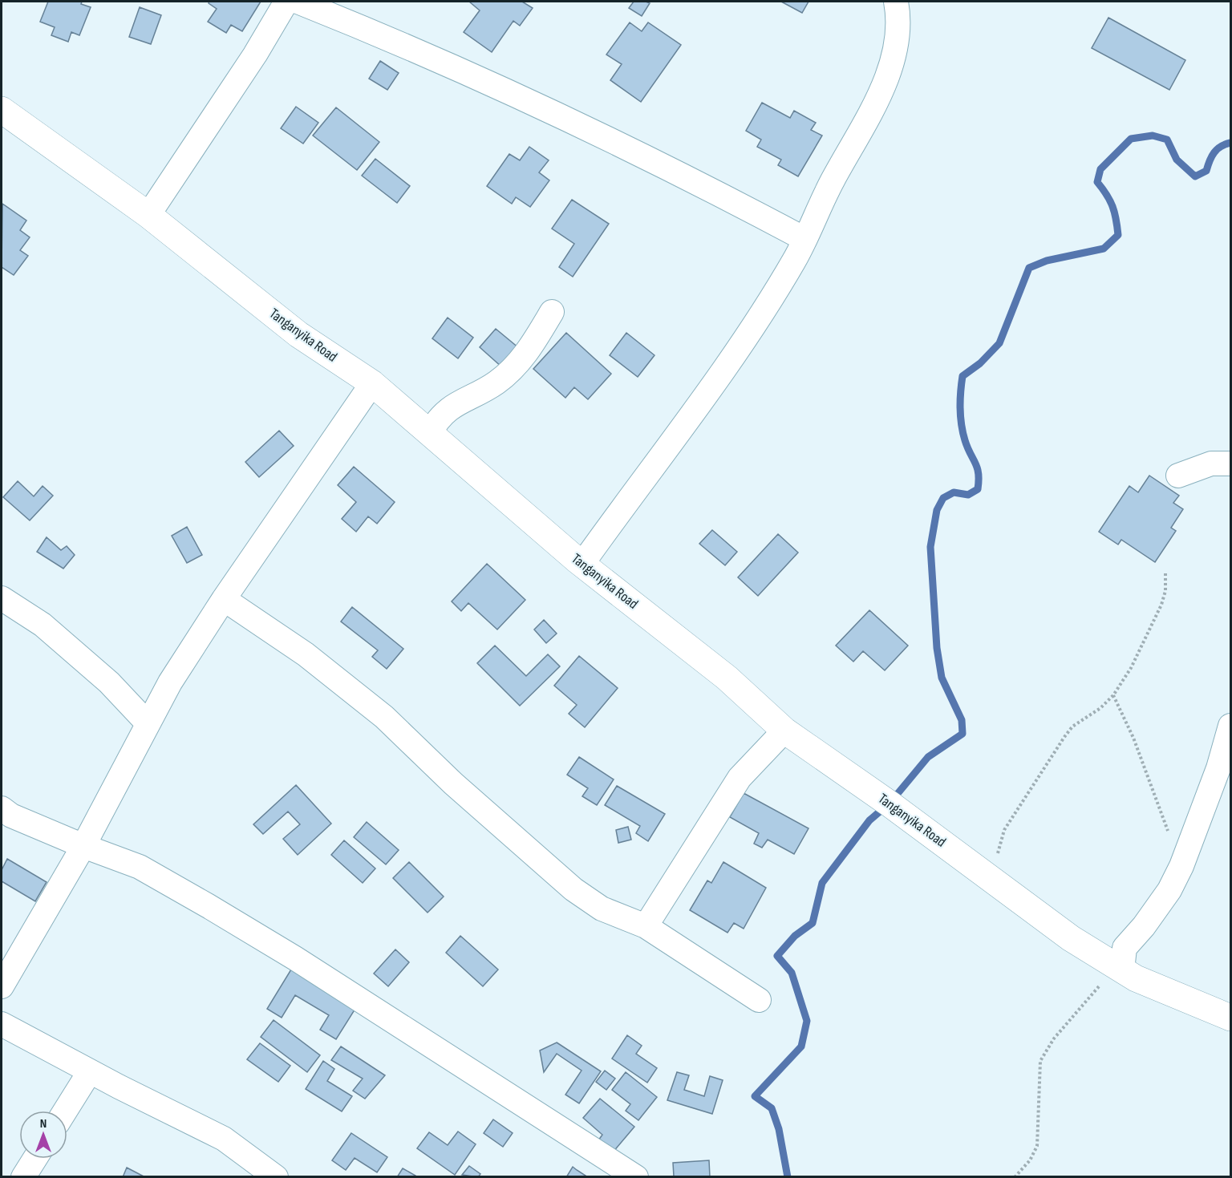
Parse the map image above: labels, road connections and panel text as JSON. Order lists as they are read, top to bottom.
{
  "streets": {
    "street": ["Tanganyika Road"]
  },
  "north": "top"
}
